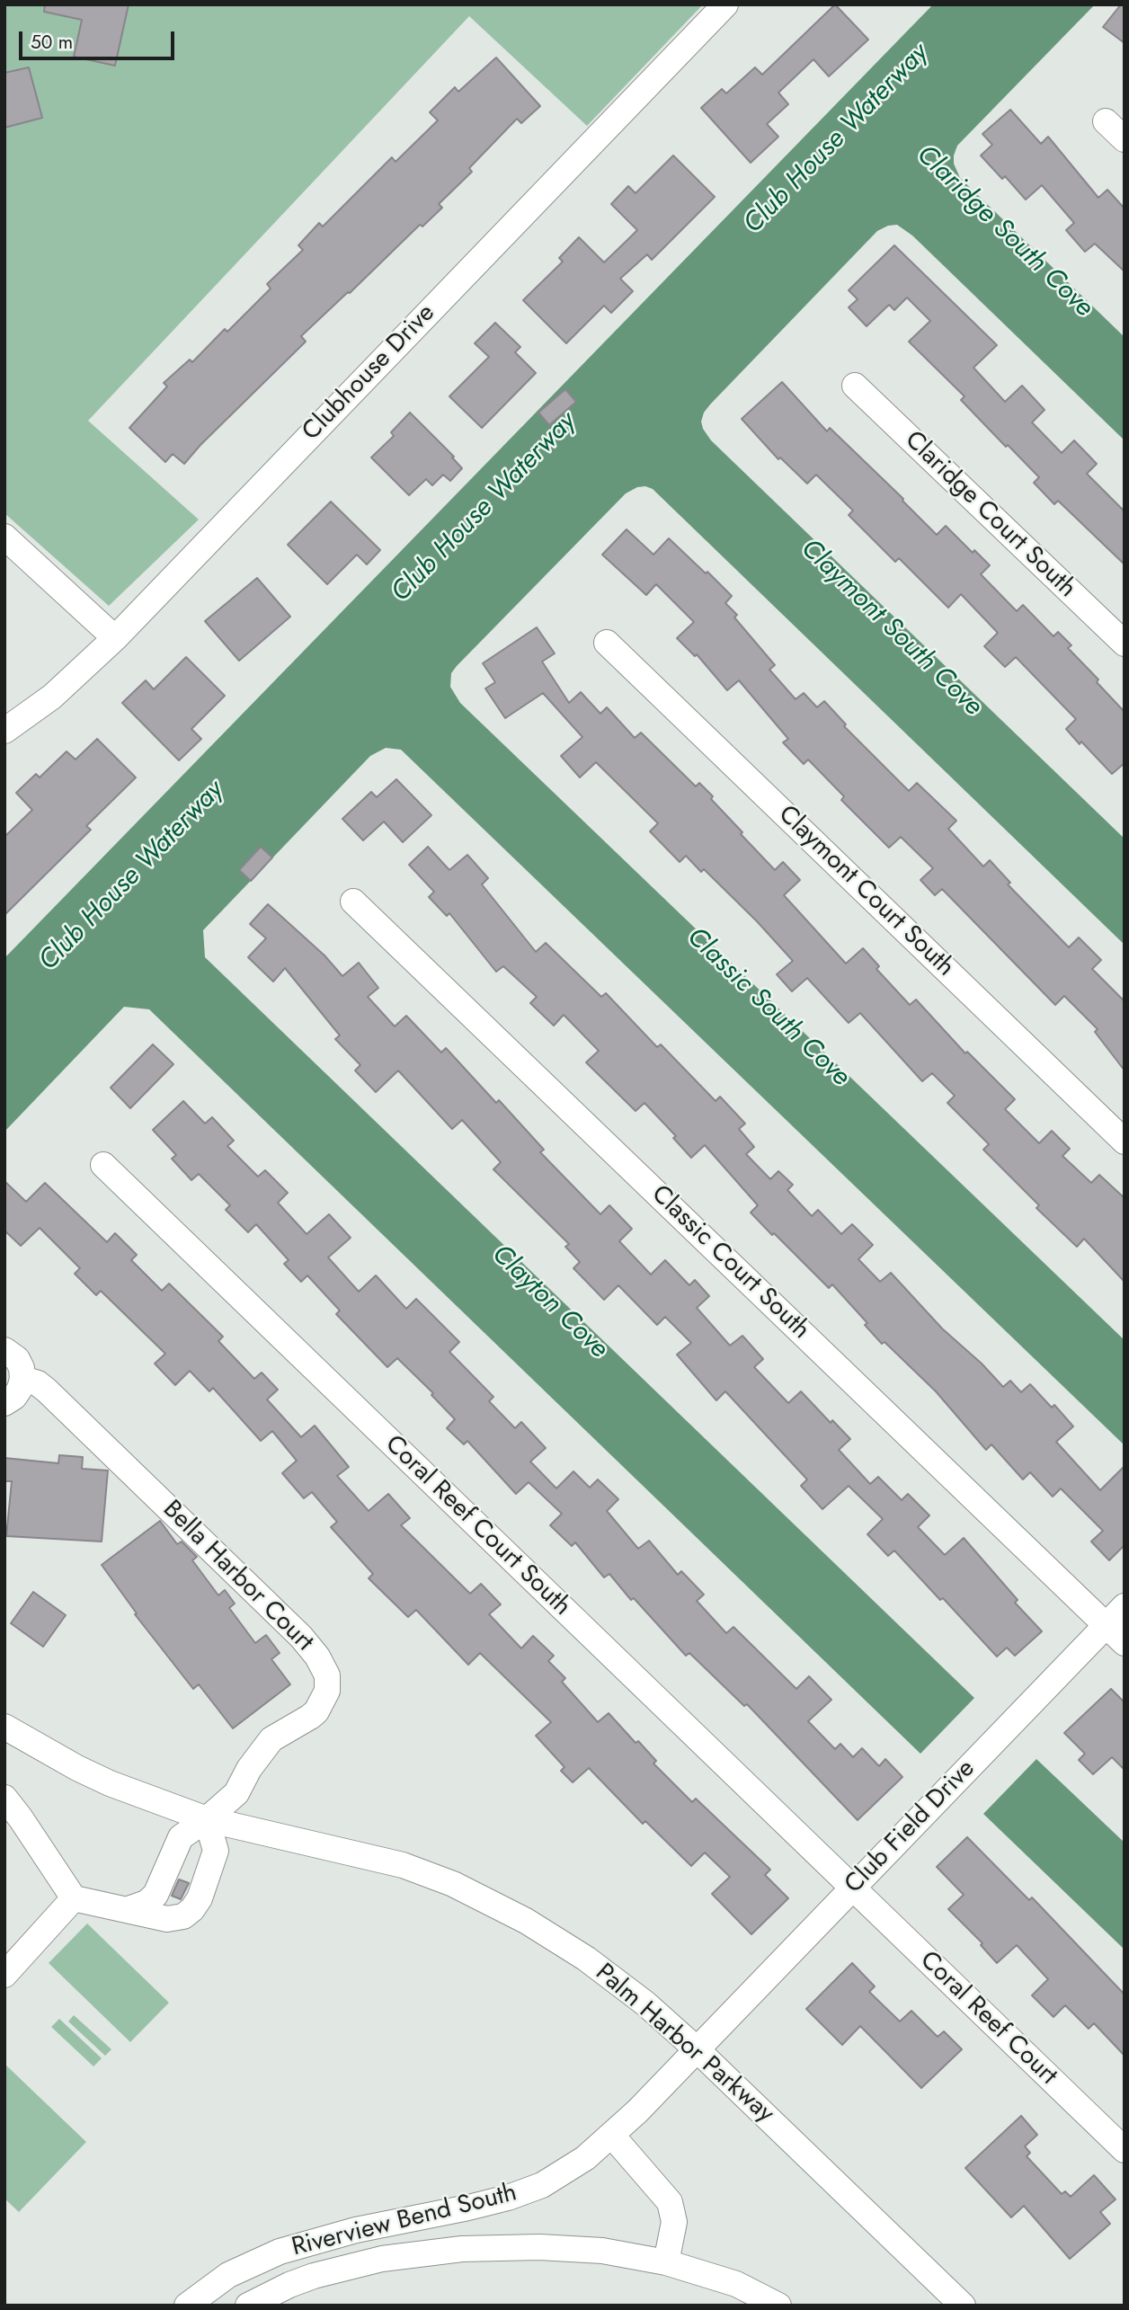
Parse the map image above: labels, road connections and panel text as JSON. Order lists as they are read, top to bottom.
{
  "streets": {
    "street": [
      "Clubhouse Drive",
      "Claridge Court South",
      "Claymont Court South",
      "Classic Court South",
      "Coral Reef Court South",
      "Bella Harbor Court",
      "Club Field Drive",
      "Coral Reef Court",
      "Palm Harbor Parkway",
      "Riverview Bend South"
    ]
  },
  "crossings": [
    ["Classic Court South", "Club Field Drive"],
    ["Coral Reef Court South", "Club Field Drive"],
    ["Coral Reef Court South", "Coral Reef Court"],
    ["Bella Harbor Court", "Palm Harbor Parkway"],
    ["Club Field Drive", "Coral Reef Court"],
    ["Club Field Drive", "Palm Harbor Parkway"],
    ["Club Field Drive", "Riverview Bend South"],
    ["Palm Harbor Parkway", "Riverview Bend South"]
  ],
  "water": [
    "Club House Waterway",
    "Claridge South Cove",
    "Claymont South Cove",
    "Classic South Cove",
    "Clayton Cove"
  ],
  "scale_bar": "50 m"
}
